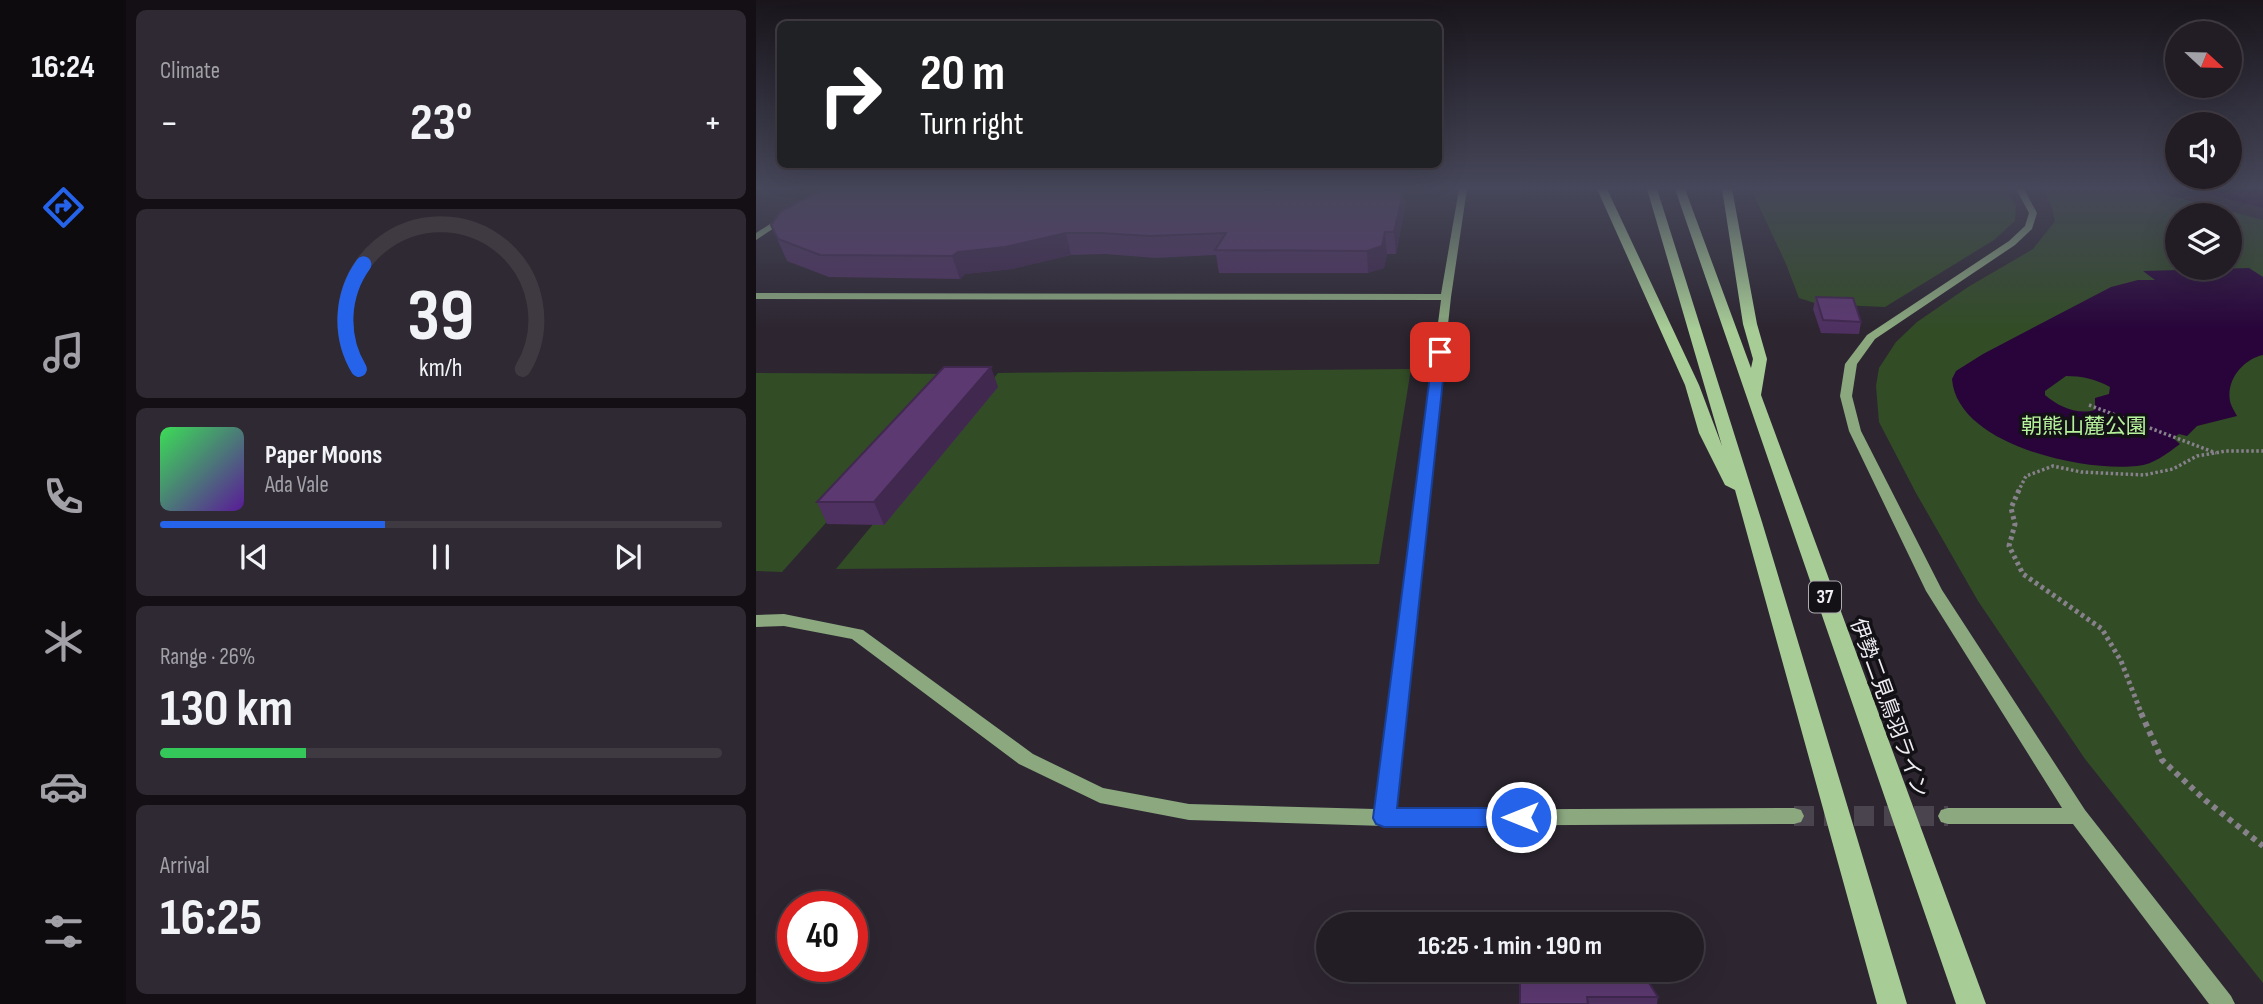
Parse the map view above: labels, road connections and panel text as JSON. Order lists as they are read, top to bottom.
{
  "streets": {
    "main road": ["37", "伊勢二見鳥羽ライン"]
  },
  "parks": ["朝熊山麓公園"],
  "north": "right",
  "page": {
    "tabs": "16:24",
    "tile": [
      "Climate",
      ["Range · 26%", "130 km"],
      ["Arrival", "16:25"]
    ],
    "turn": ["20 m", "Turn right"],
    "heat": ["−", "23°", "+"],
    "song": ["Paper Moons", "Ada Vale"],
    "limit": "40",
    "trip": "16:25 · 1 min · 190 m",
    "gauge": ["39", "km/h"]
  }
}
